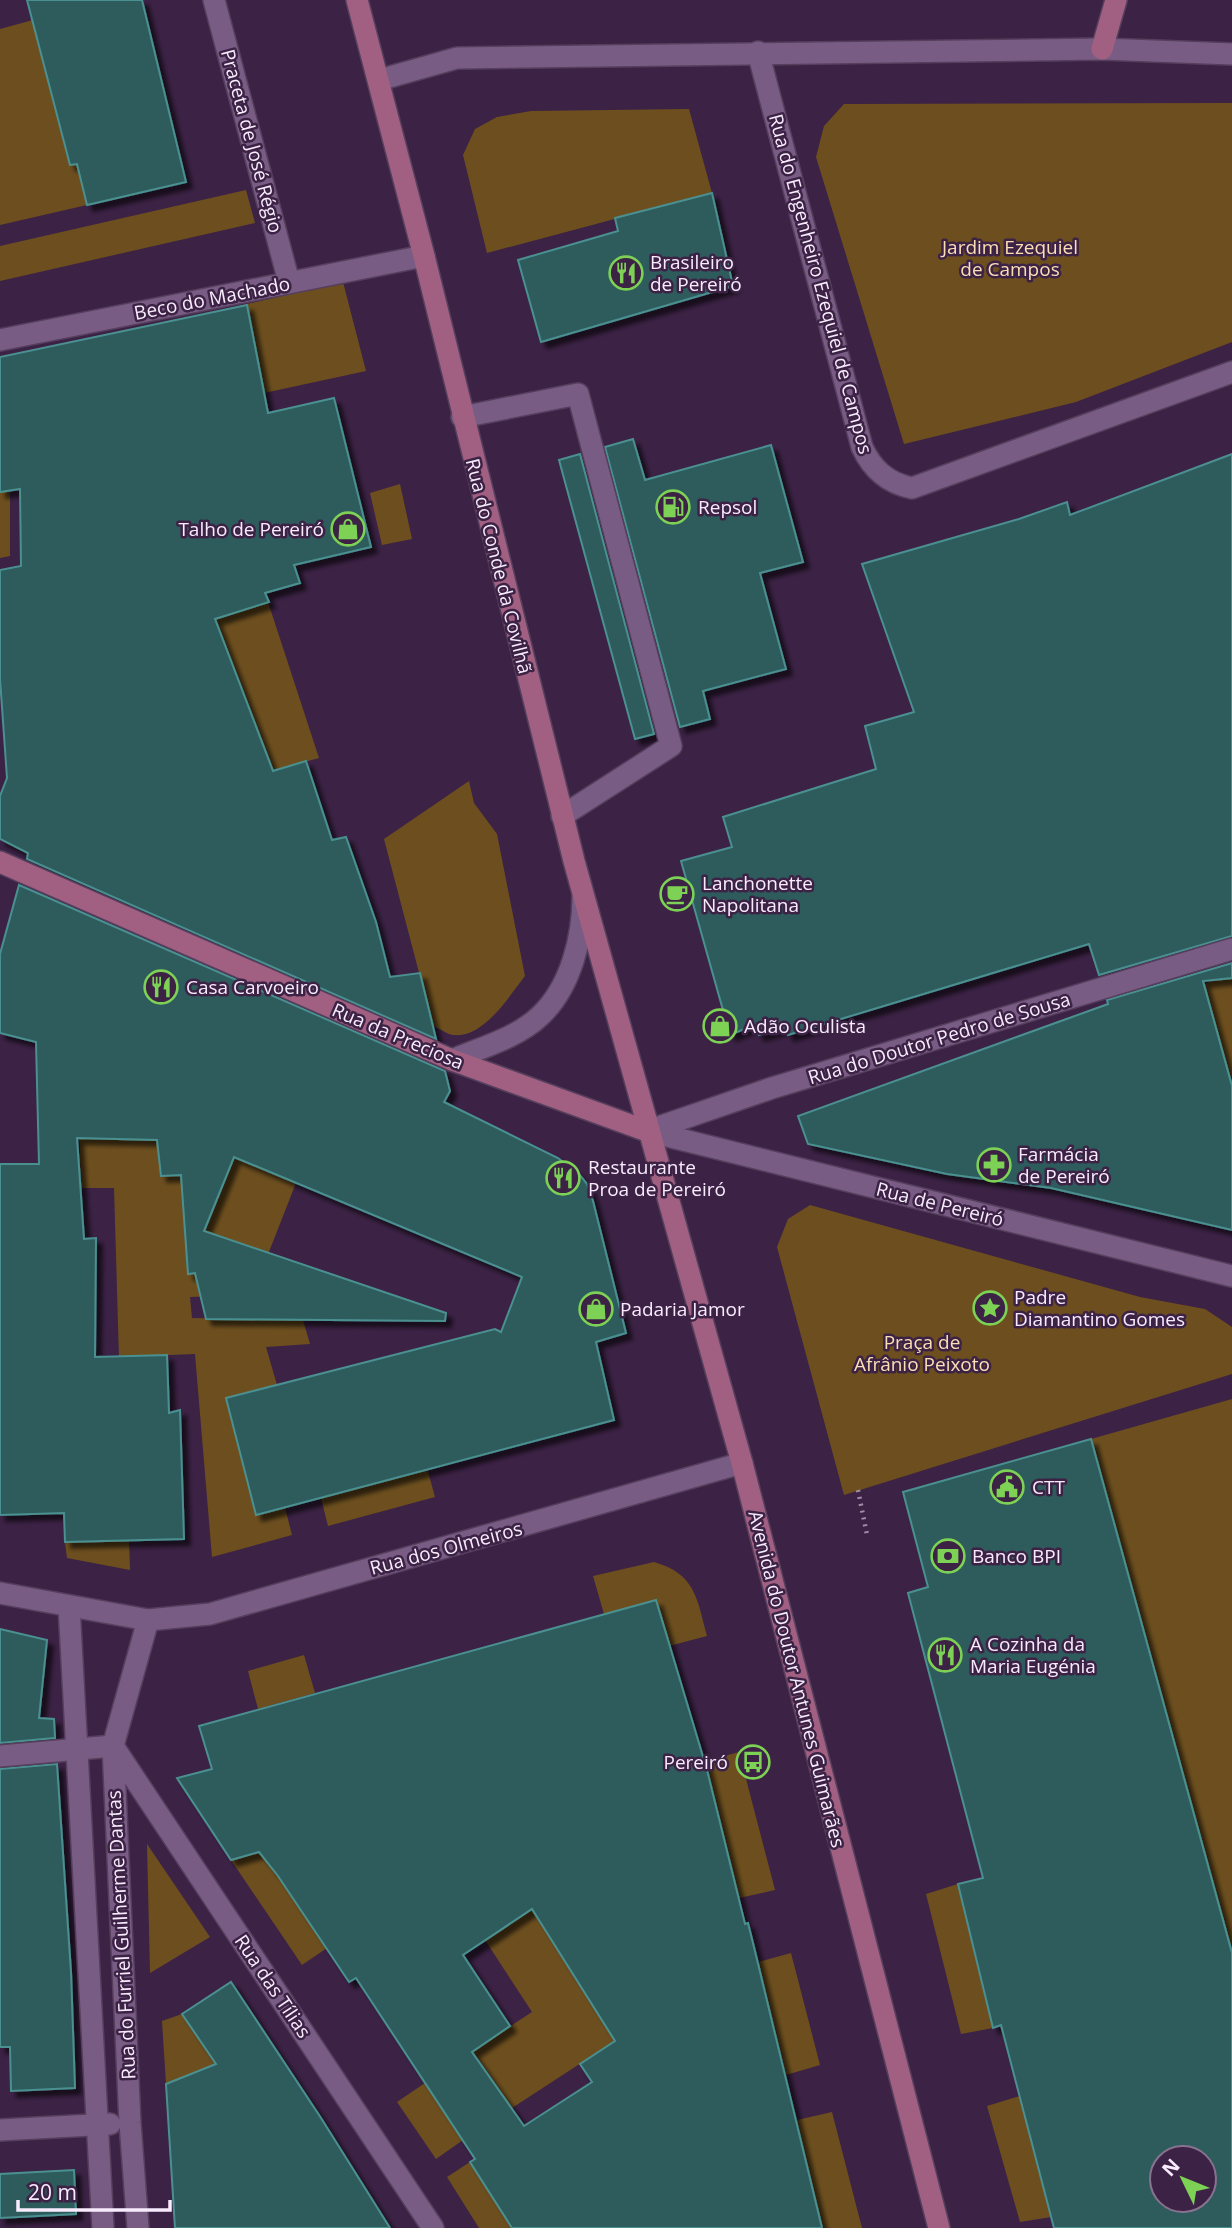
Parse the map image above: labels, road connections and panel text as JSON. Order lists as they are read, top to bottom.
{
  "streets": {
    "main road": ["Rua do Conde da Covilhã", "Rua da Preciosa", "Avenida do Doutor Antunes Guimarães"],
    "street": [
      "Praceta de José Régio",
      "Rua do Engenheiro Ezequiel de Campos",
      "Beco do Machado",
      "Rua do Doutor Pedro de Sousa",
      "Rua de Pereiró",
      "Rua dos Olmeiros",
      "Rua do Furriel Guilherme Dantas",
      "Rua das Tílias"
    ]
  },
  "crossings": [
    ["Praceta de José Régio", "Beco do Machado"],
    ["Beco do Machado", "Rua do Conde da Covilhã"],
    ["Rua do Conde da Covilhã", "Rua da Preciosa"],
    ["Rua do Conde da Covilhã", "Rua do Doutor Pedro de Sousa"],
    ["Rua do Conde da Covilhã", "Rua de Pereiró"],
    ["Rua do Conde da Covilhã", "Avenida do Doutor Antunes Guimarães"],
    ["Rua da Preciosa", "Rua do Doutor Pedro de Sousa"],
    ["Rua da Preciosa", "Rua de Pereiró"],
    ["Rua da Preciosa", "Avenida do Doutor Antunes Guimarães"],
    ["Rua do Doutor Pedro de Sousa", "Rua de Pereiró"],
    ["Rua do Doutor Pedro de Sousa", "Avenida do Doutor Antunes Guimarães"],
    ["Rua de Pereiró", "Avenida do Doutor Antunes Guimarães"],
    ["Rua dos Olmeiros", "Avenida do Doutor Antunes Guimarães"],
    ["Rua dos Olmeiros", "Rua do Furriel Guilherme Dantas"],
    ["Rua do Furriel Guilherme Dantas", "Rua das Tílias"]
  ],
  "parks": ["Jardim Ezequiel de Campos", "Praça de Afrânio Peixoto"],
  "places": {
    "restaurant": [
      "Brasileiro de Pereiró",
      "Casa Carvoeiro",
      "Restaurante Proa de Pereiró",
      "A Cozinha da Maria Eugénia"
    ],
    "fuel station": ["Repsol"],
    "shop": ["Talho de Pereiró", "Adão Oculista", "Padaria Jamor"],
    "cafe": ["Lanchonette Napolitana"],
    "pharmacy": ["Farmácia de Pereiró"],
    "place": ["Padre Diamantino Gomes"],
    "public building": ["CTT"],
    "bank": ["Banco BPI"],
    "bus stop": ["Pereiró"]
  },
  "scale_bar": "20 m",
  "north": "top left"
}
